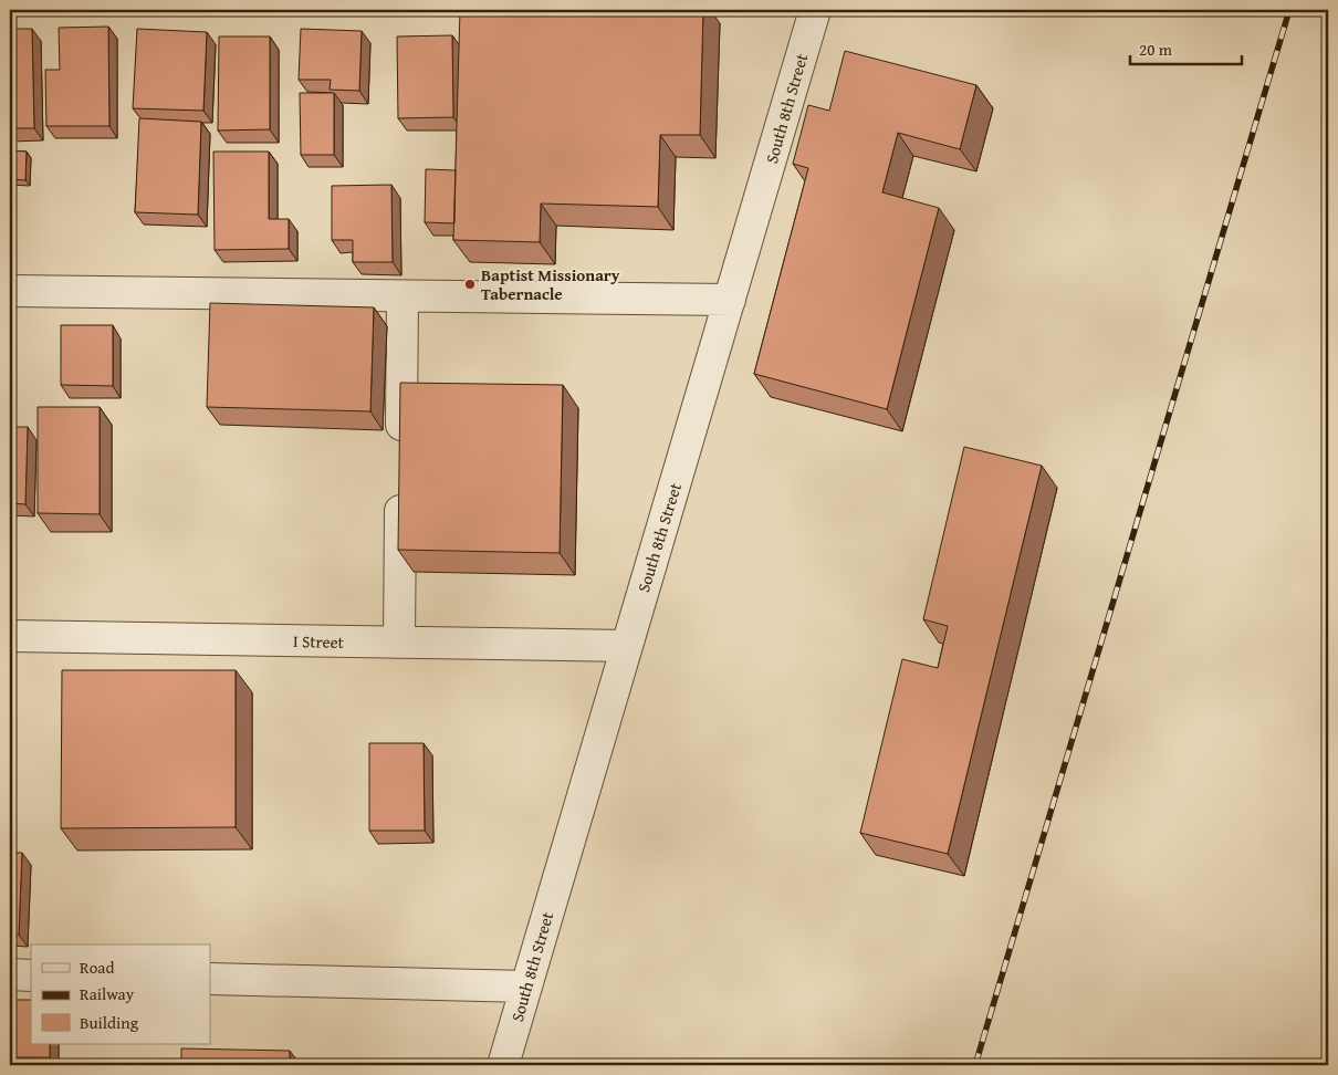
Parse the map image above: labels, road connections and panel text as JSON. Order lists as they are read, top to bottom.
{
  "streets": {
    "street": ["South 8th Street", "I Street"]
  },
  "crossings": [
    ["South 8th Street", "I Street"]
  ],
  "places": ["Baptist Missionary Tabernacle"],
  "legend": ["Road", "Railway", "Building"],
  "scale_bar": "20 m"
}
